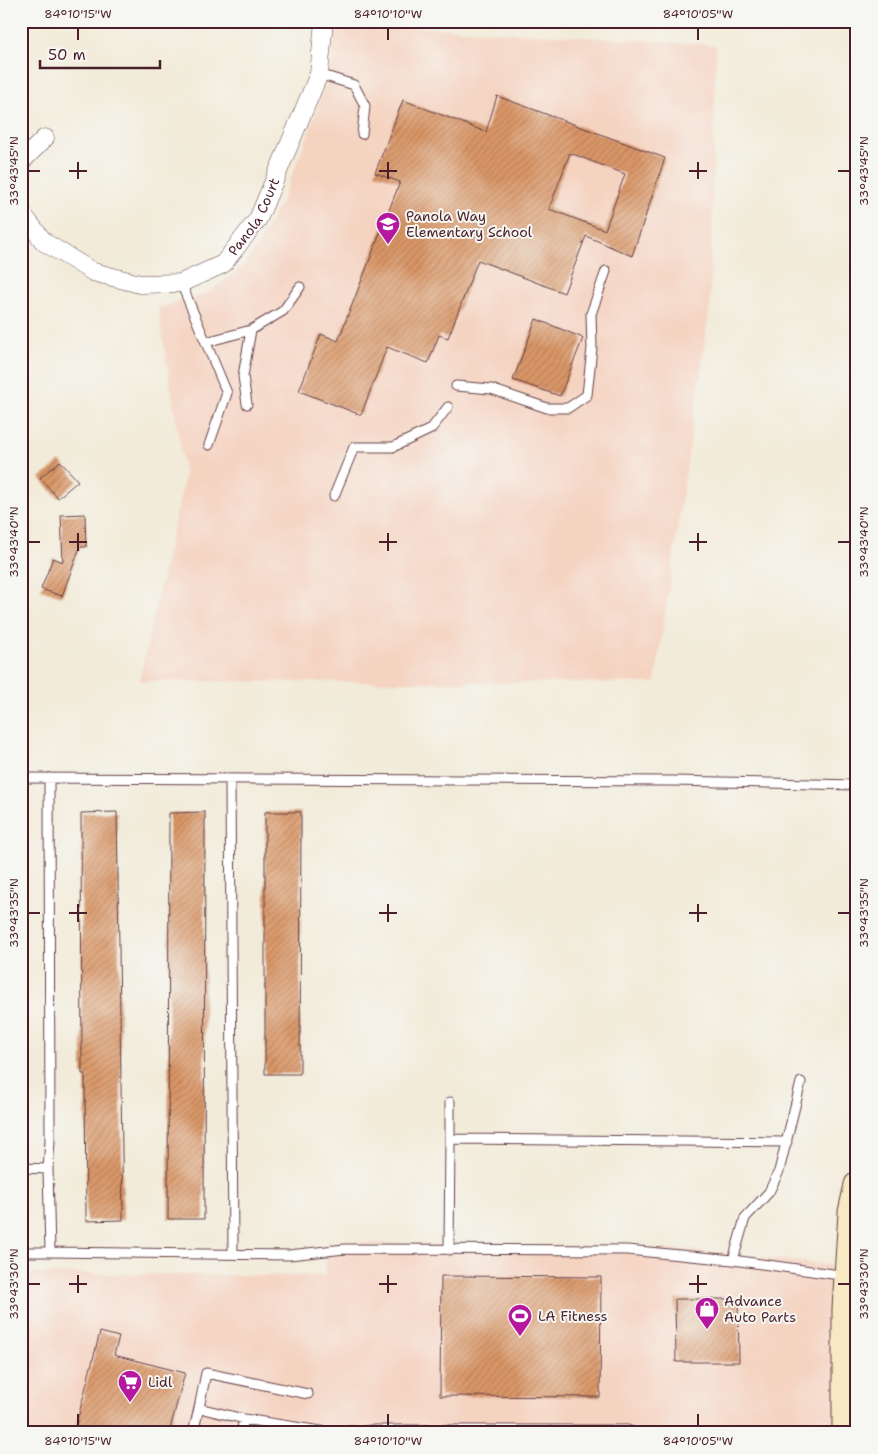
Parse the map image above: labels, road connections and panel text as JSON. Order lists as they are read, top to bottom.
{
  "streets": {
    "street": ["Panola Court"]
  },
  "places": {
    "school or university": ["Panola Way Elementary School"],
    "shop": ["Advance Auto Parts"],
    "sports": ["LA Fitness"],
    "supermarket": ["Lidl"]
  },
  "scale_bar": "50 m",
  "coordinates": [
    "84°10'15\"W",
    "84°10'10\"W",
    "84°10'05\"W",
    "33°43'45\"N",
    "33°43'40\"N",
    "33°43'35\"N",
    "33°43'30\"N"
  ]
}
